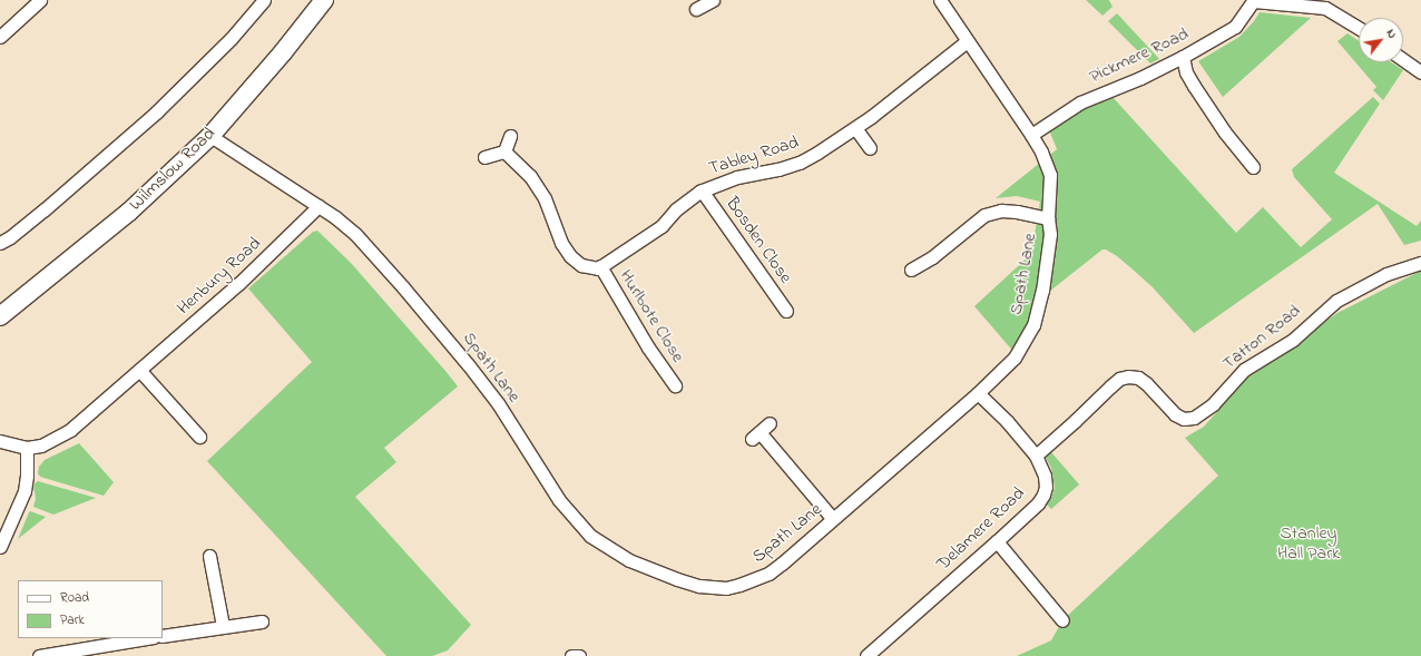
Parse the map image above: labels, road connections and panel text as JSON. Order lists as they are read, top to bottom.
{
  "streets": {
    "main road": ["Wilmslow Road"],
    "street": [
      "Pickmere Road",
      "Tabley Road",
      "Bosden Close",
      "Spath Lane",
      "Henbury Road",
      "Hurlbote Close",
      "Tatton Road",
      "Delamere Road"
    ]
  },
  "crossings": [
    ["Pickmere Road", "Spath Lane"],
    ["Tabley Road", "Bosden Close"],
    ["Tabley Road", "Spath Lane"],
    ["Tabley Road", "Hurlbote Close"],
    ["Wilmslow Road", "Spath Lane"],
    ["Spath Lane", "Henbury Road"],
    ["Spath Lane", "Delamere Road"],
    ["Tatton Road", "Delamere Road"]
  ],
  "parks": ["Stanley Hall Park"],
  "legend": ["Road", "Park"],
  "north": "top right"
}
